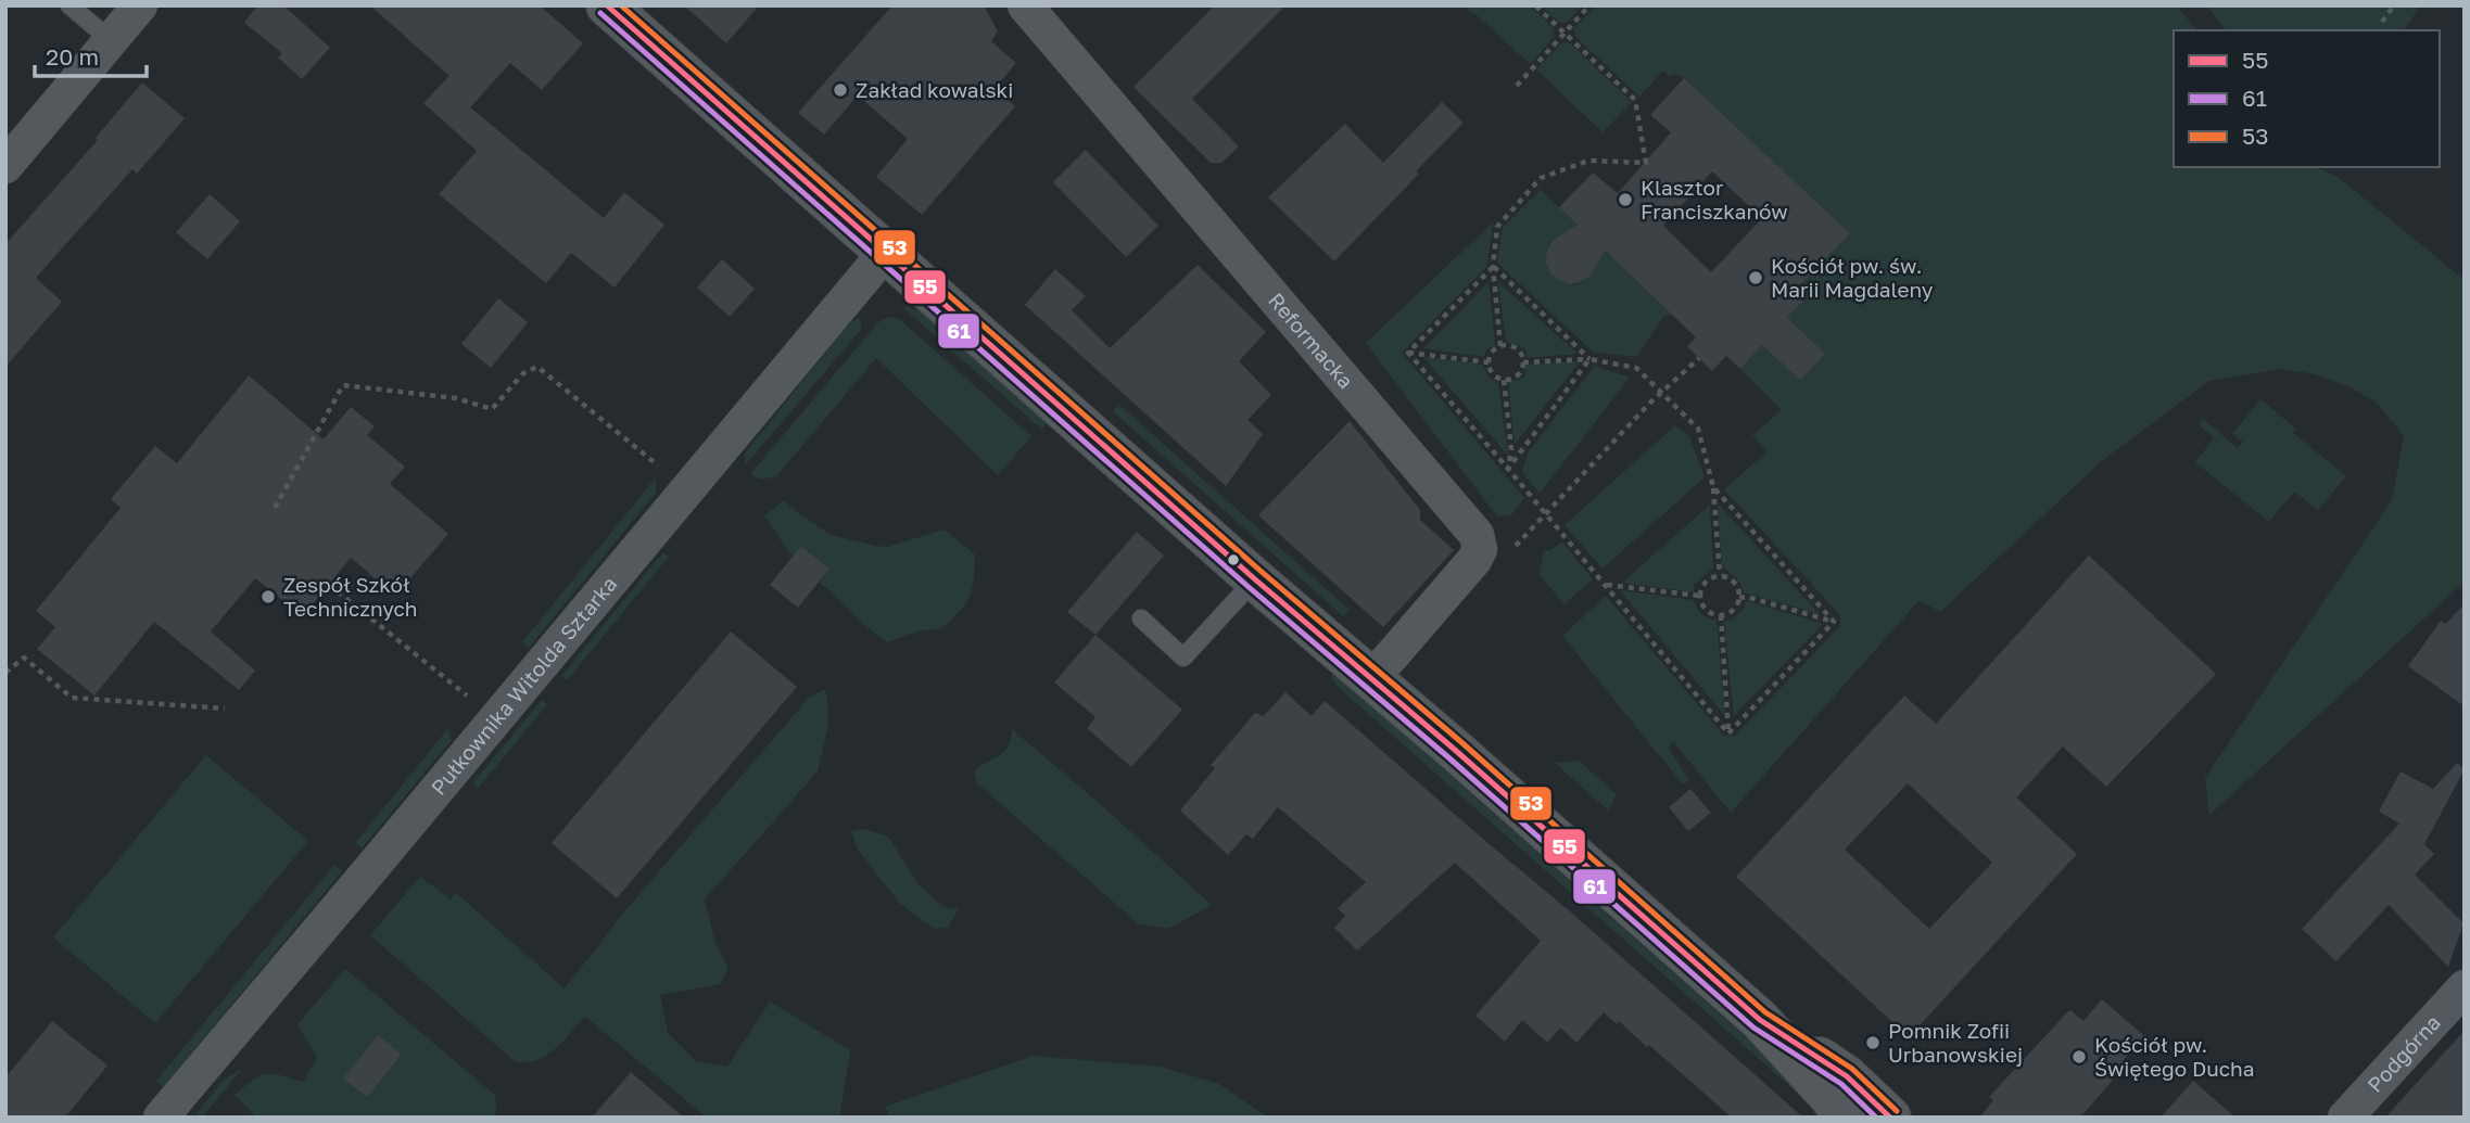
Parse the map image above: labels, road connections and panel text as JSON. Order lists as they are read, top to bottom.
{
  "streets": {
    "street": ["Reformacka", "Pułkownika Witolda Sztarka", "Podgórna"]
  },
  "places": [
    "Zakład kowalski",
    "Klasztor Franciszkanów",
    "Kościół pw. św. Marii Magdaleny",
    "Zespół Szkół Technicznych",
    "Pomnik Zofii Urbanowskiej",
    "Kościół pw. Świętego Ducha"
  ],
  "lines": ["transit line 55", "transit line 53", "transit line 61"],
  "legend": ["55", "61", "53"],
  "scale_bar": "20 m"
}
